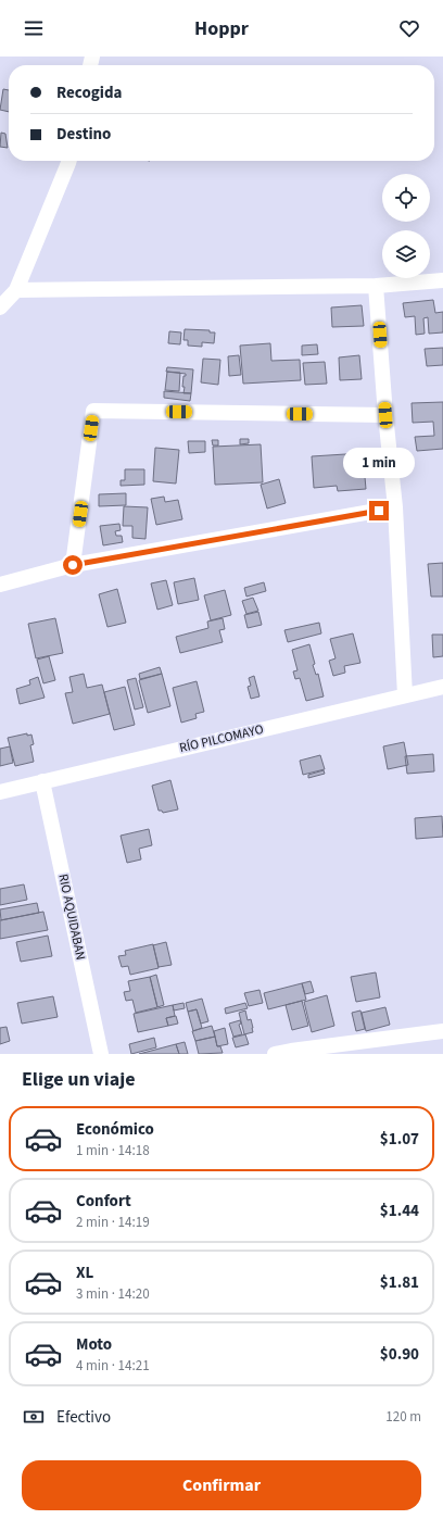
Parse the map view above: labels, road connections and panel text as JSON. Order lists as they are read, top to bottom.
{
  "streets": {
    "street": ["RÍO PILCOMAYO", "RIO AQUIDABAN"]
  },
  "crossings": [
    ["RÍO PILCOMAYO", "RIO AQUIDABAN"]
  ],
  "page": {
    "header": "Hoppr",
    "banner": ["Recogida", "Destino"],
    "bubble": "1 min",
    "heading": "Elige un viaje",
    "list": [
      {
        "name": "Económico",
        "note": "1 min · 14:18",
        "value": "$1.07"
      },
      {
        "name": "Confort",
        "note": "2 min · 14:19",
        "value": "$1.44"
      },
      {
        "name": "XL",
        "note": "3 min · 14:20",
        "value": "$1.81"
      },
      {
        "name": "Moto",
        "note": "4 min · 14:21",
        "value": "$0.90"
      }
    ],
    "pay": ["Efectivo", "120 m"],
    "buttons": "Confirmar"
  }
}
